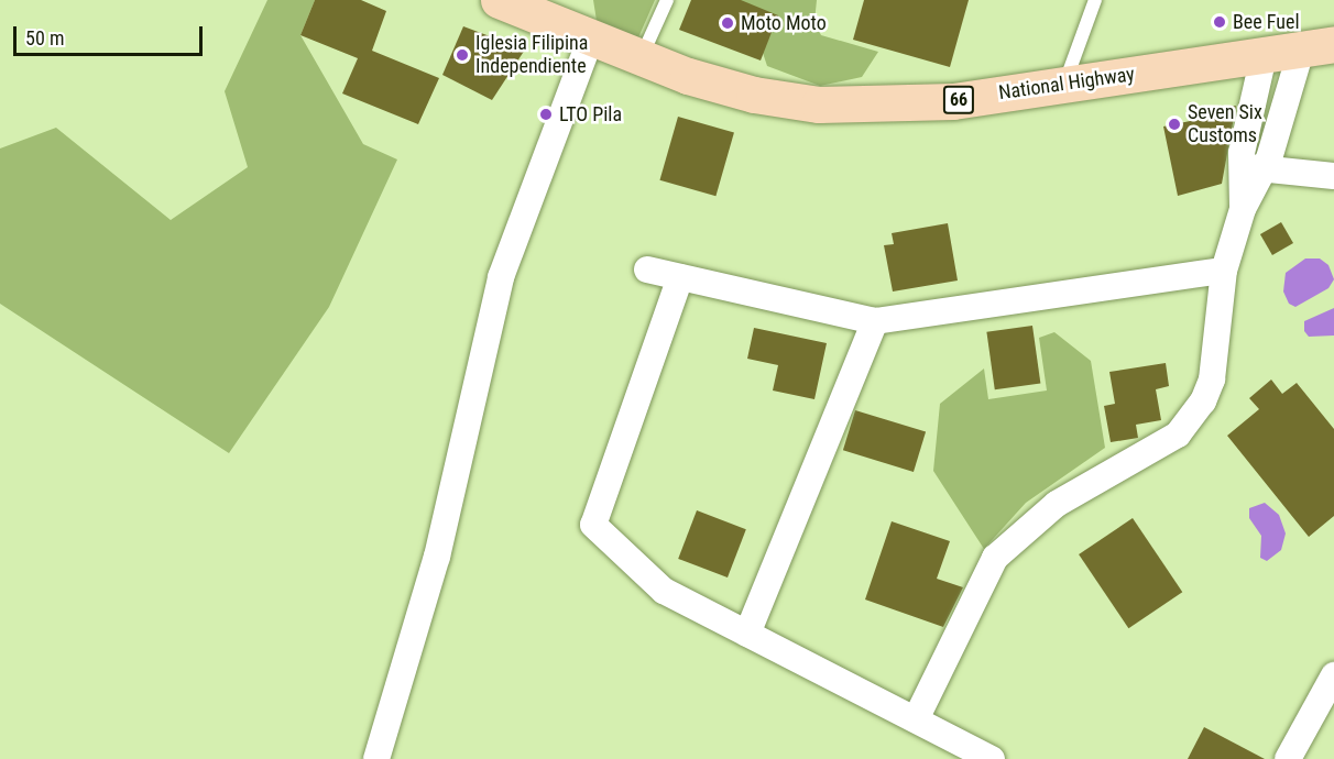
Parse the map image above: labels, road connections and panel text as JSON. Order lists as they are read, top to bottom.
{
  "streets": {
    "main road": ["National Highway", "66"]
  },
  "places": [
    "Bee Fuel",
    "Moto Moto",
    "Iglesia Filipina Independiente",
    "LTO Pila",
    "Seven Six Customs"
  ],
  "scale_bar": "50 m"
}
